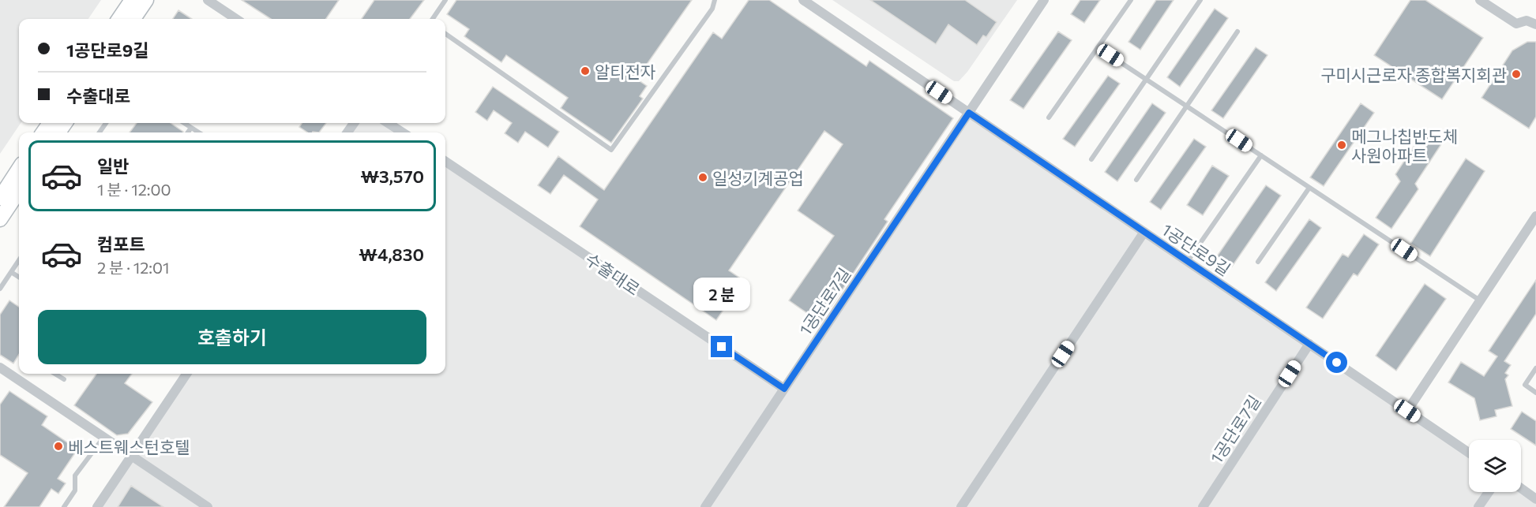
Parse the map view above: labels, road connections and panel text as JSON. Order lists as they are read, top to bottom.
{
  "streets": {
    "street": ["1공단로9길", "수출대로", "1공단로7길"]
  },
  "crossings": [
    ["1공단로9길", "1공단로7길"],
    ["수출대로", "1공단로7길"]
  ],
  "places": [
    "알티전자",
    "구미시근로자 종합복지회관",
    "메그나칩반도체 사원아파트",
    "일성기계공업",
    "베스트웨스턴호텔"
  ],
  "page": {
    "banner": ["1공단로9길", "수출대로"],
    "list": [
      {
        "name": "일반",
        "note": "1 분 · 12:00",
        "value": "₩3,570"
      },
      {
        "name": "컴포트",
        "note": "2 분 · 12:01",
        "value": "₩4,830"
      }
    ],
    "bubble": "2 분",
    "buttons": "호출하기"
  }
}
